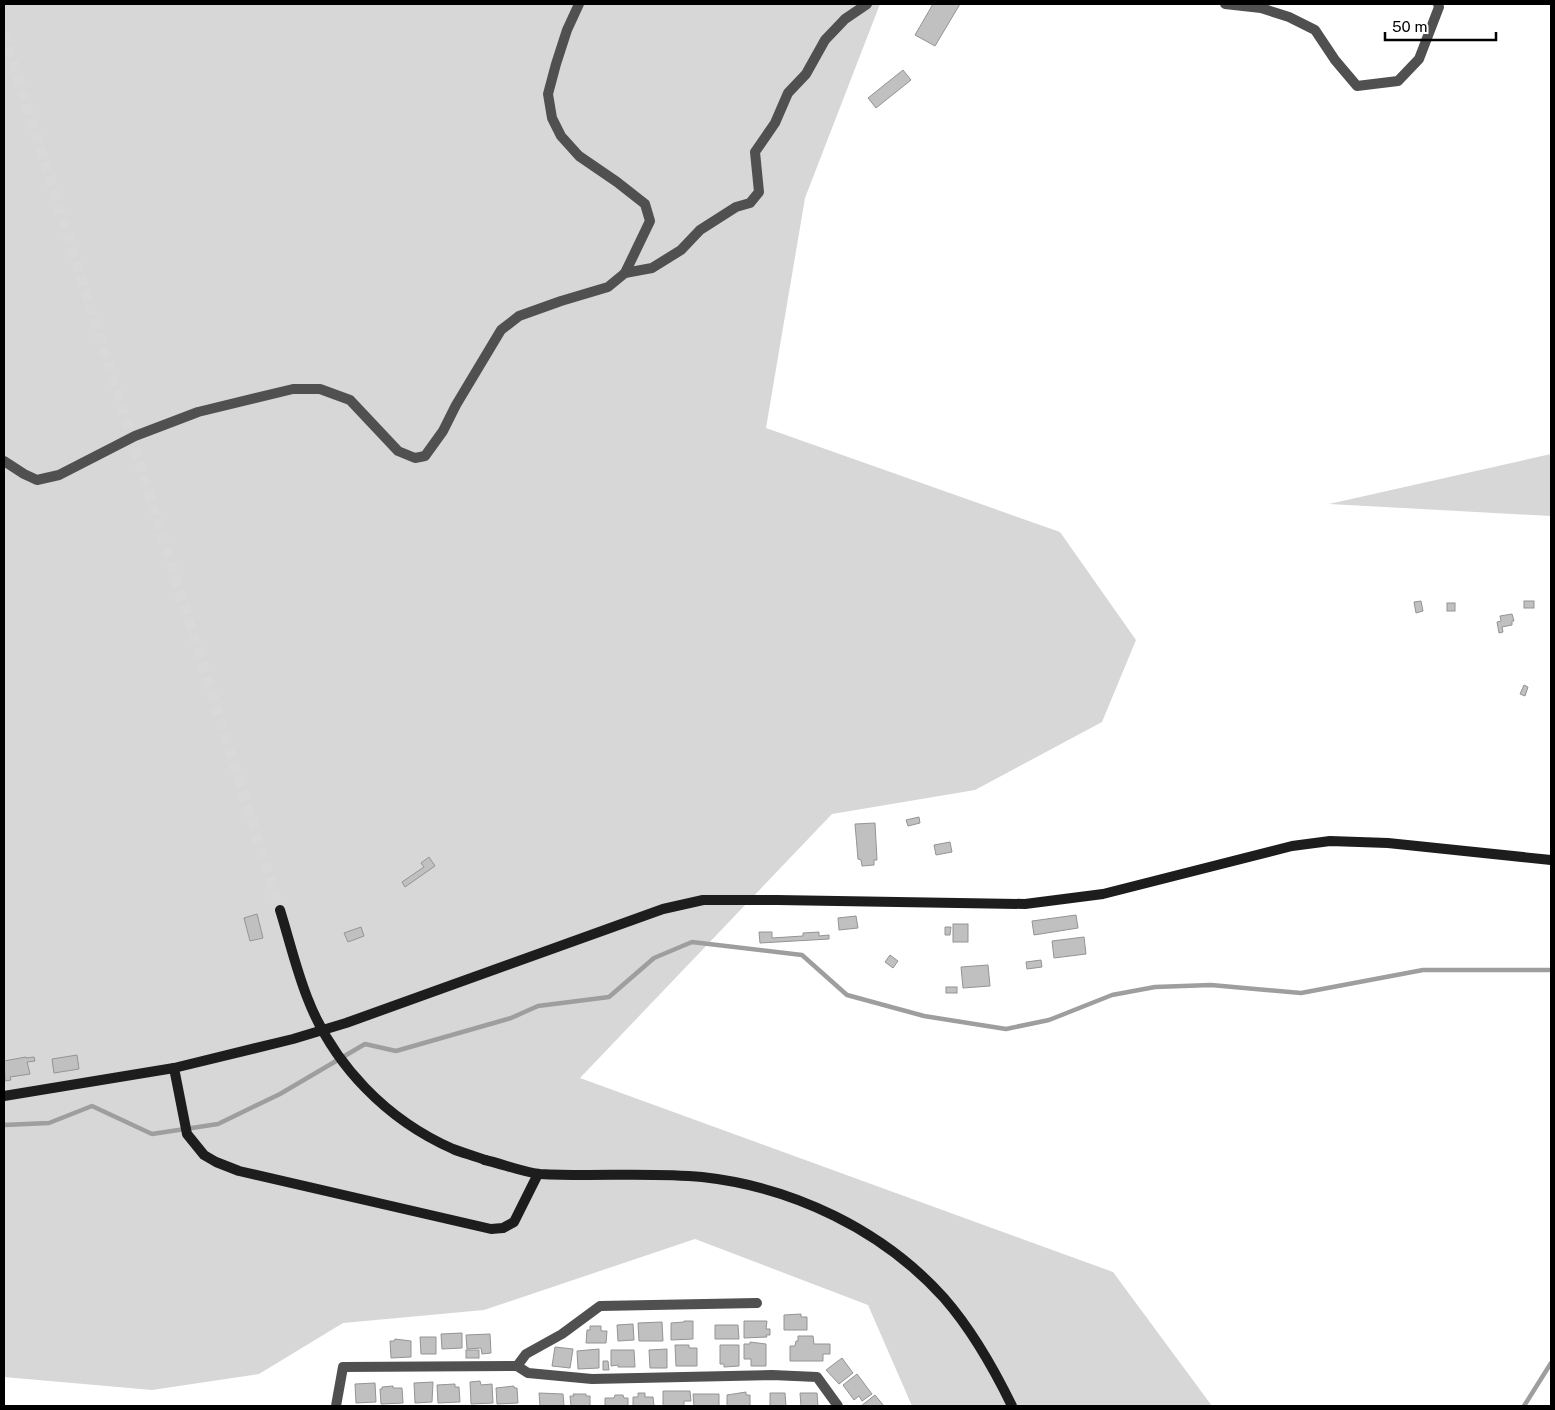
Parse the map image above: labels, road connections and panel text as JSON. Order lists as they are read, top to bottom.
{
  "scale_bar": "50 m"
}
